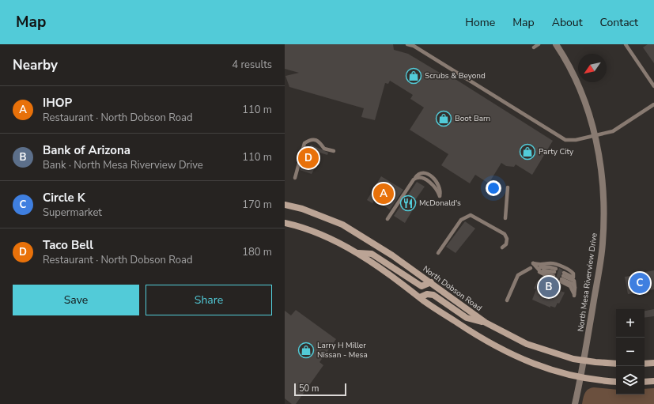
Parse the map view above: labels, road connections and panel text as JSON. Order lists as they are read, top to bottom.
{
  "streets": {
    "main road": ["North Dobson Road"],
    "street": ["North Mesa Riverview Drive"]
  },
  "crossings": [
    ["North Mesa Riverview Drive", "North Dobson Road"]
  ],
  "places": {
    "shop": [
      "Scrubs & Beyond",
      "Boot Barn",
      "Party City",
      "Larry H Miller Nissan - Mesa"
    ],
    "restaurant": ["McDonald's"]
  },
  "scale_bar": "50 m",
  "north": "bottom left",
  "page": {
    "header": "Map",
    "nav": [
      "Home",
      "Map",
      "About",
      "Contact"
    ],
    "heading": ["Nearby", "4 results"],
    "list": [
      {
        "mark": "A",
        "name": "IHOP",
        "note": "Restaurant · North Dobson Road",
        "value": "110 m"
      },
      {
        "mark": "B",
        "name": "Bank of Arizona",
        "note": "Bank · North Mesa Riverview Drive",
        "value": "110 m"
      },
      {
        "mark": "C",
        "name": "Circle K",
        "note": "Supermarket",
        "value": "170 m"
      },
      {
        "mark": "D",
        "name": "Taco Bell",
        "note": "Restaurant · North Dobson Road",
        "value": "180 m"
      }
    ],
    "pins": [
      "D",
      "A",
      "C",
      "B"
    ],
    "buttons": ["Save", "Share"],
    "map_buttons": ["+", "−"],
    "scale": "50 m"
  }
}
